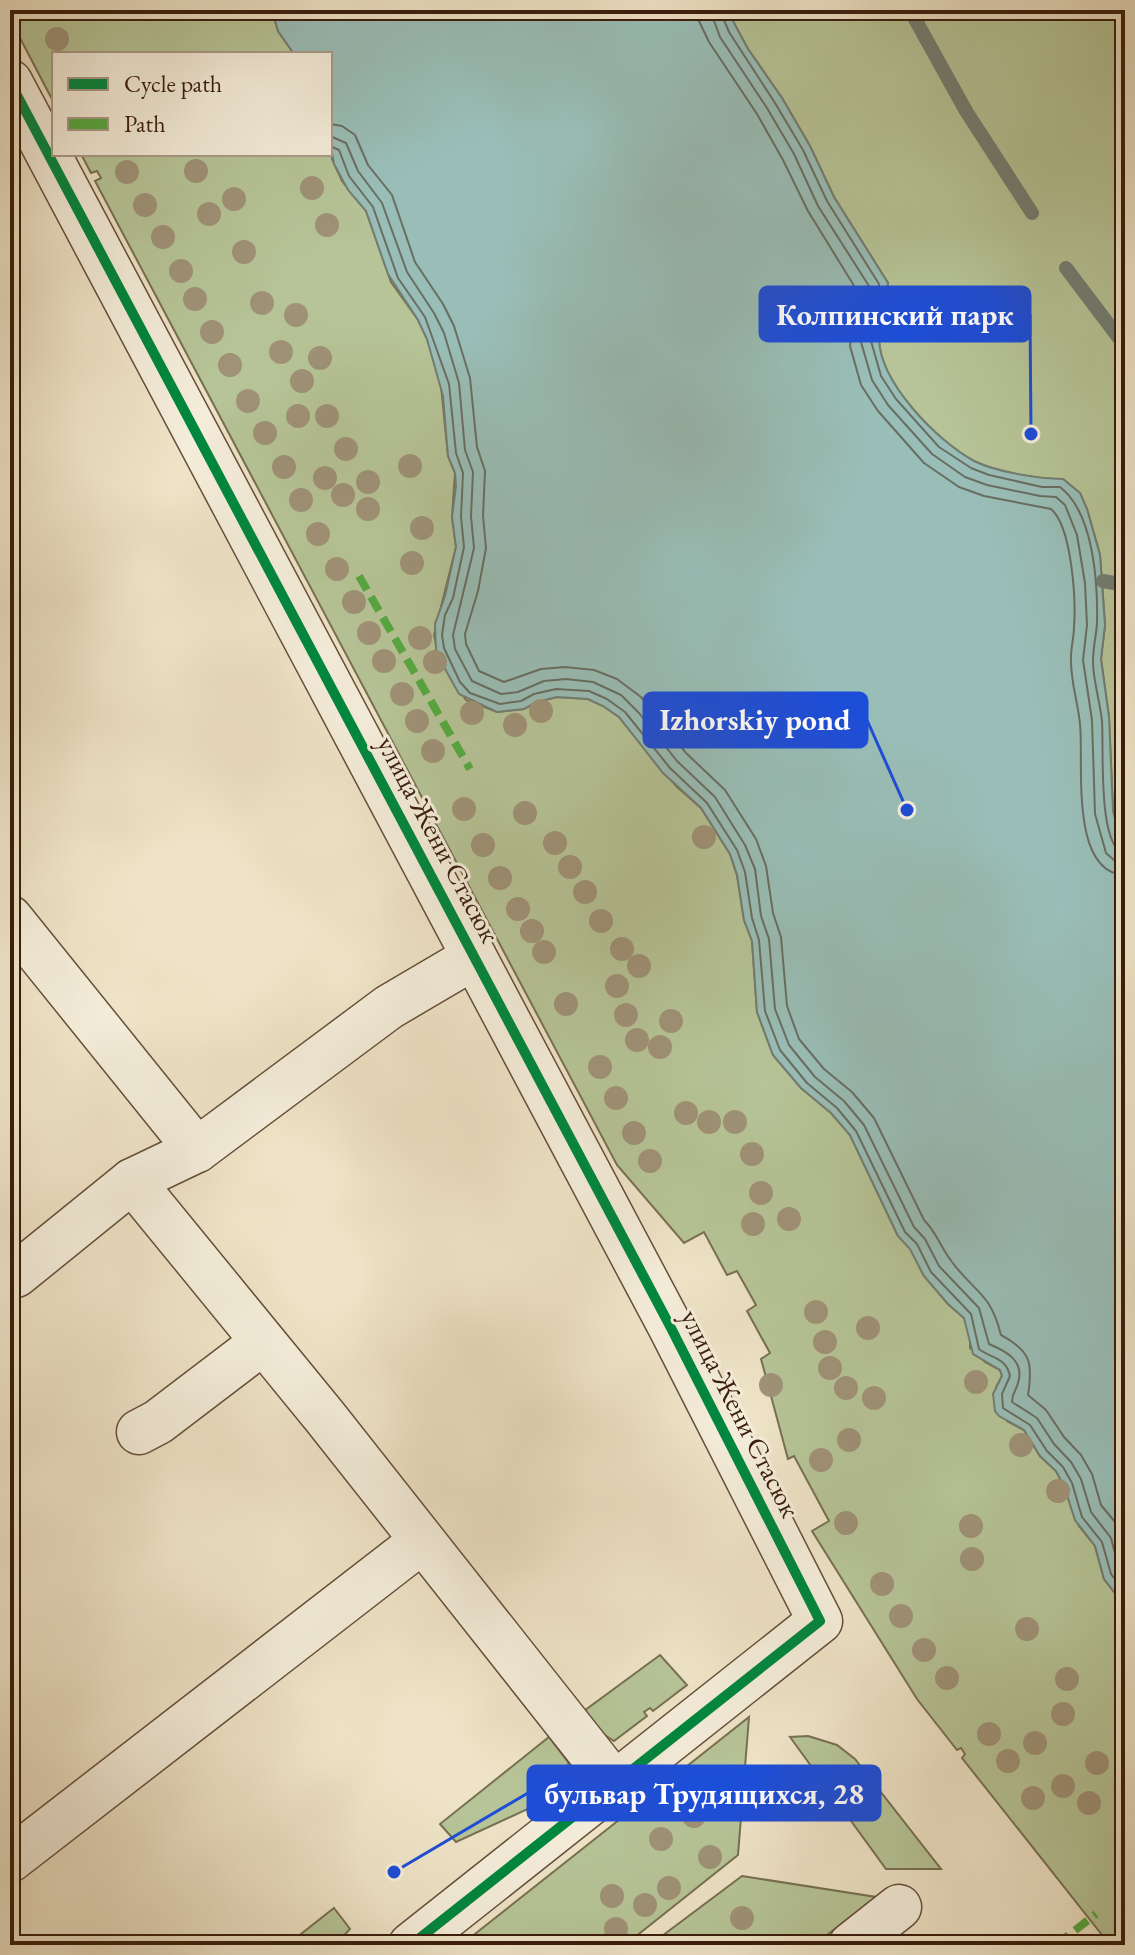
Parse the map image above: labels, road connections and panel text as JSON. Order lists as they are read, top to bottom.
{
  "streets": {
    "street": ["улица Жени Стасюк"]
  },
  "places": ["Колпинский парк", "Izhorskiy pond", "бульвар Трудящихся, 28"],
  "legend": ["Cycle path", "Path"]
}
